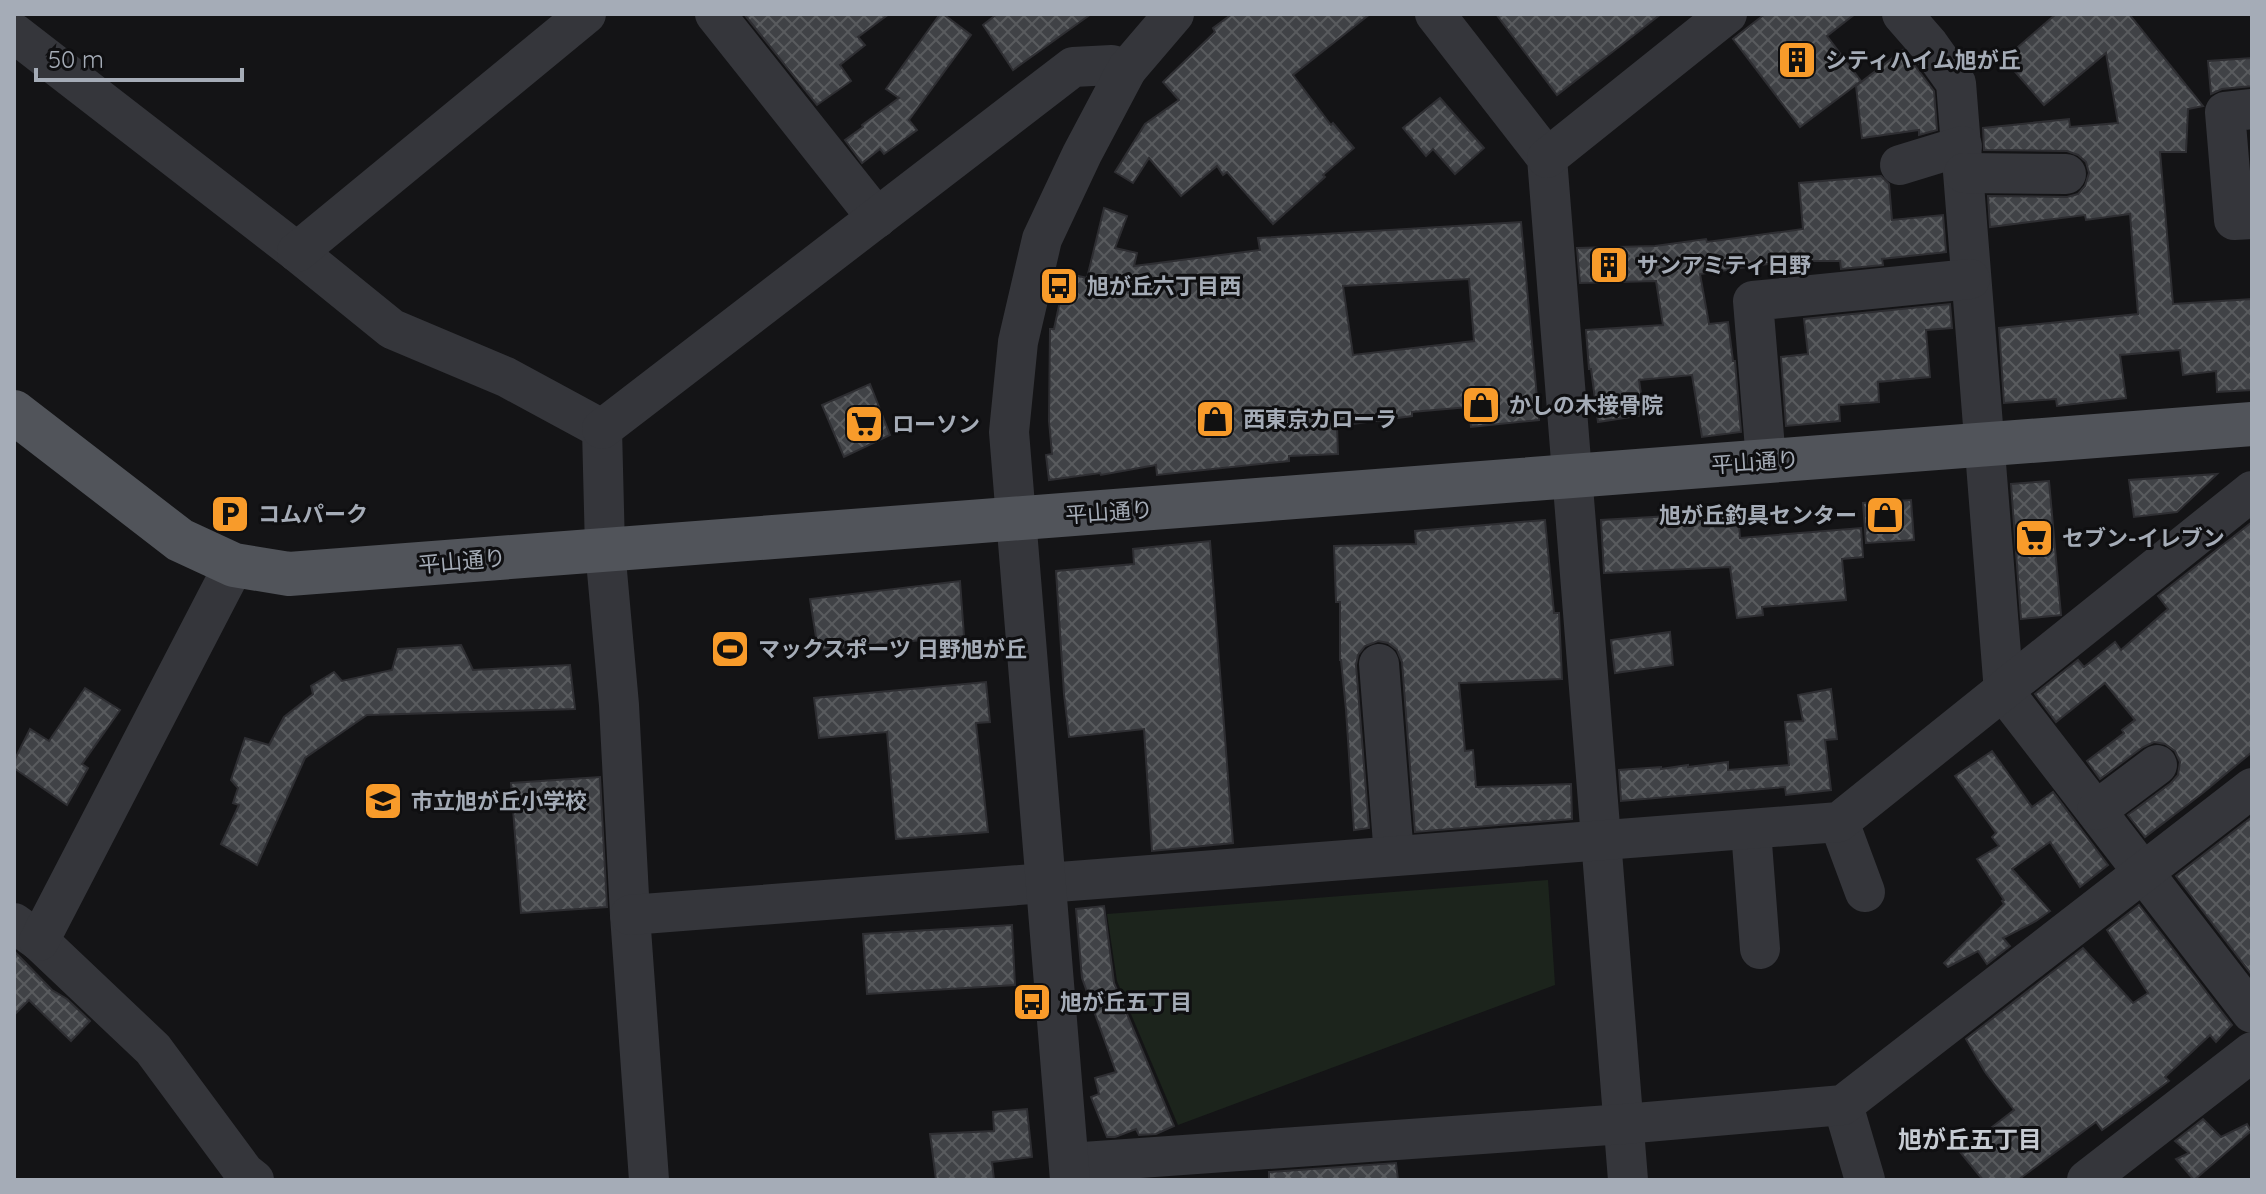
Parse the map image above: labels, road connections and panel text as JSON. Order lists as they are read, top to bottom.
{
  "streets": {
    "main road": ["平山通り"]
  },
  "districts": ["旭が丘五丁目"],
  "places": {
    "building": ["シティハイム旭が丘", "サンアミティ日野"],
    "bus stop": ["旭が丘六丁目西", "旭が丘五丁目"],
    "shop": ["かしの木接骨院", "西東京カローラ", "旭が丘釣具センター"],
    "supermarket": ["ローソン", "セブン-イレブン"],
    "parking": ["コムパーク"],
    "sports": ["マックスポーツ 日野旭が丘"],
    "school or university": ["市立旭が丘小学校"]
  },
  "scale_bar": "50 m"
}
